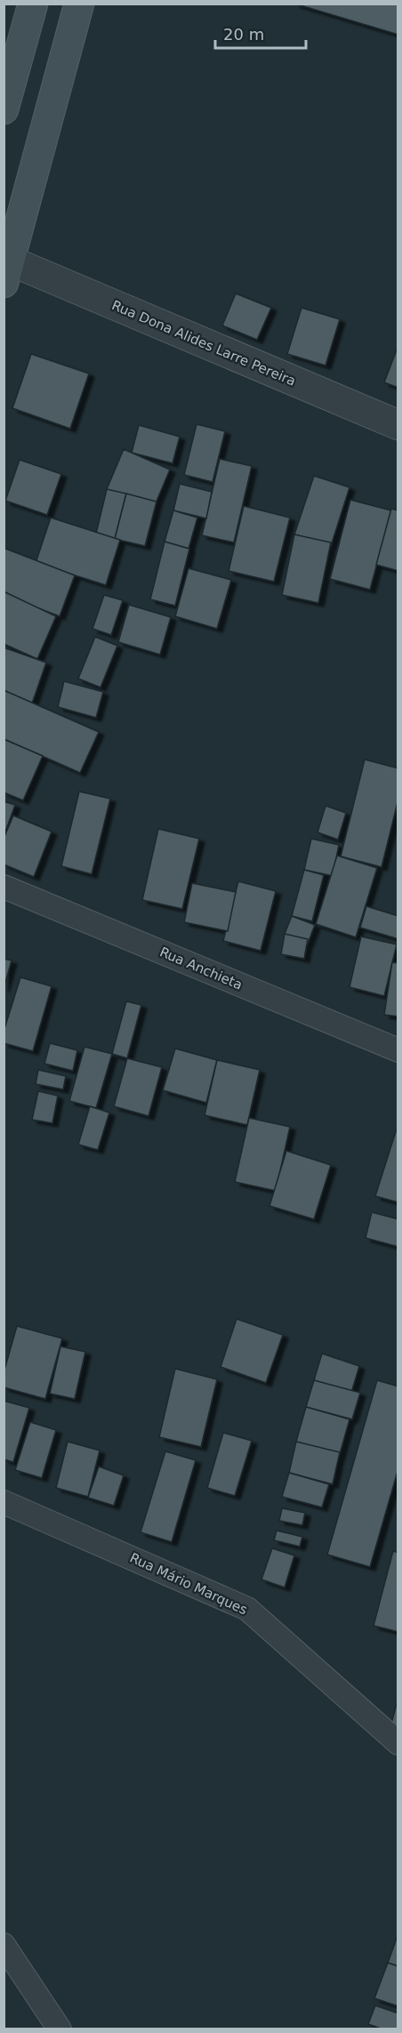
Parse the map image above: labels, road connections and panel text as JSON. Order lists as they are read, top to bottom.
{
  "streets": {
    "street": ["Rua Dona Alides Larre Pereira", "Rua Anchieta", "Rua Mário Marques"]
  },
  "scale_bar": "20 m"
}
